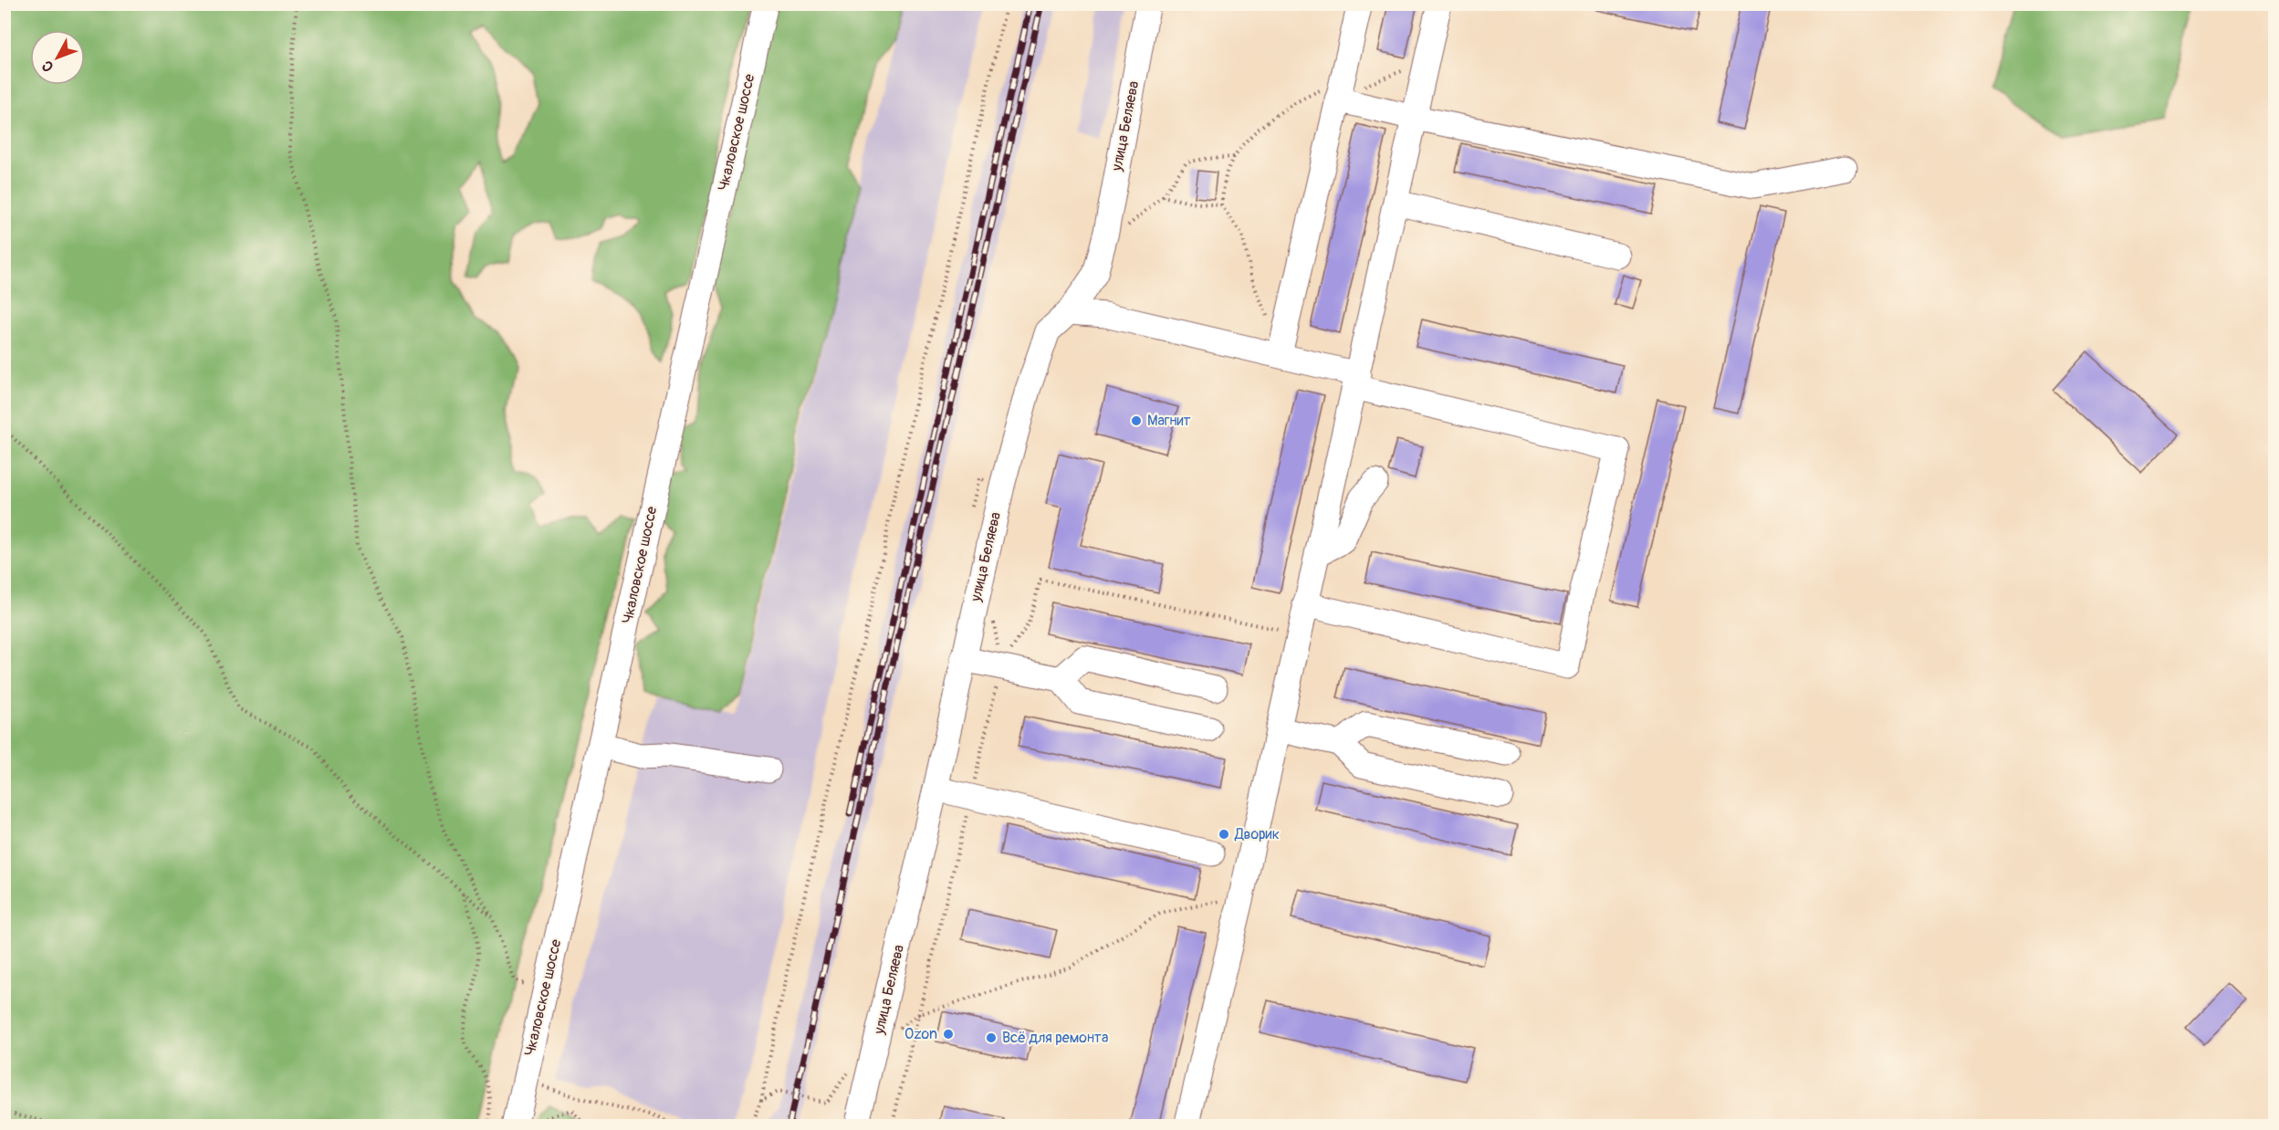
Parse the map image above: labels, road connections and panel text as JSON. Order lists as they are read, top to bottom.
{
  "streets": {
    "street": ["улица Беляева", "Чкаловское шоссе"]
  },
  "places": [
    "Магнит",
    "Дворик",
    "Ozon",
    "Всё для ремонта"
  ],
  "north": "bottom left"
}
